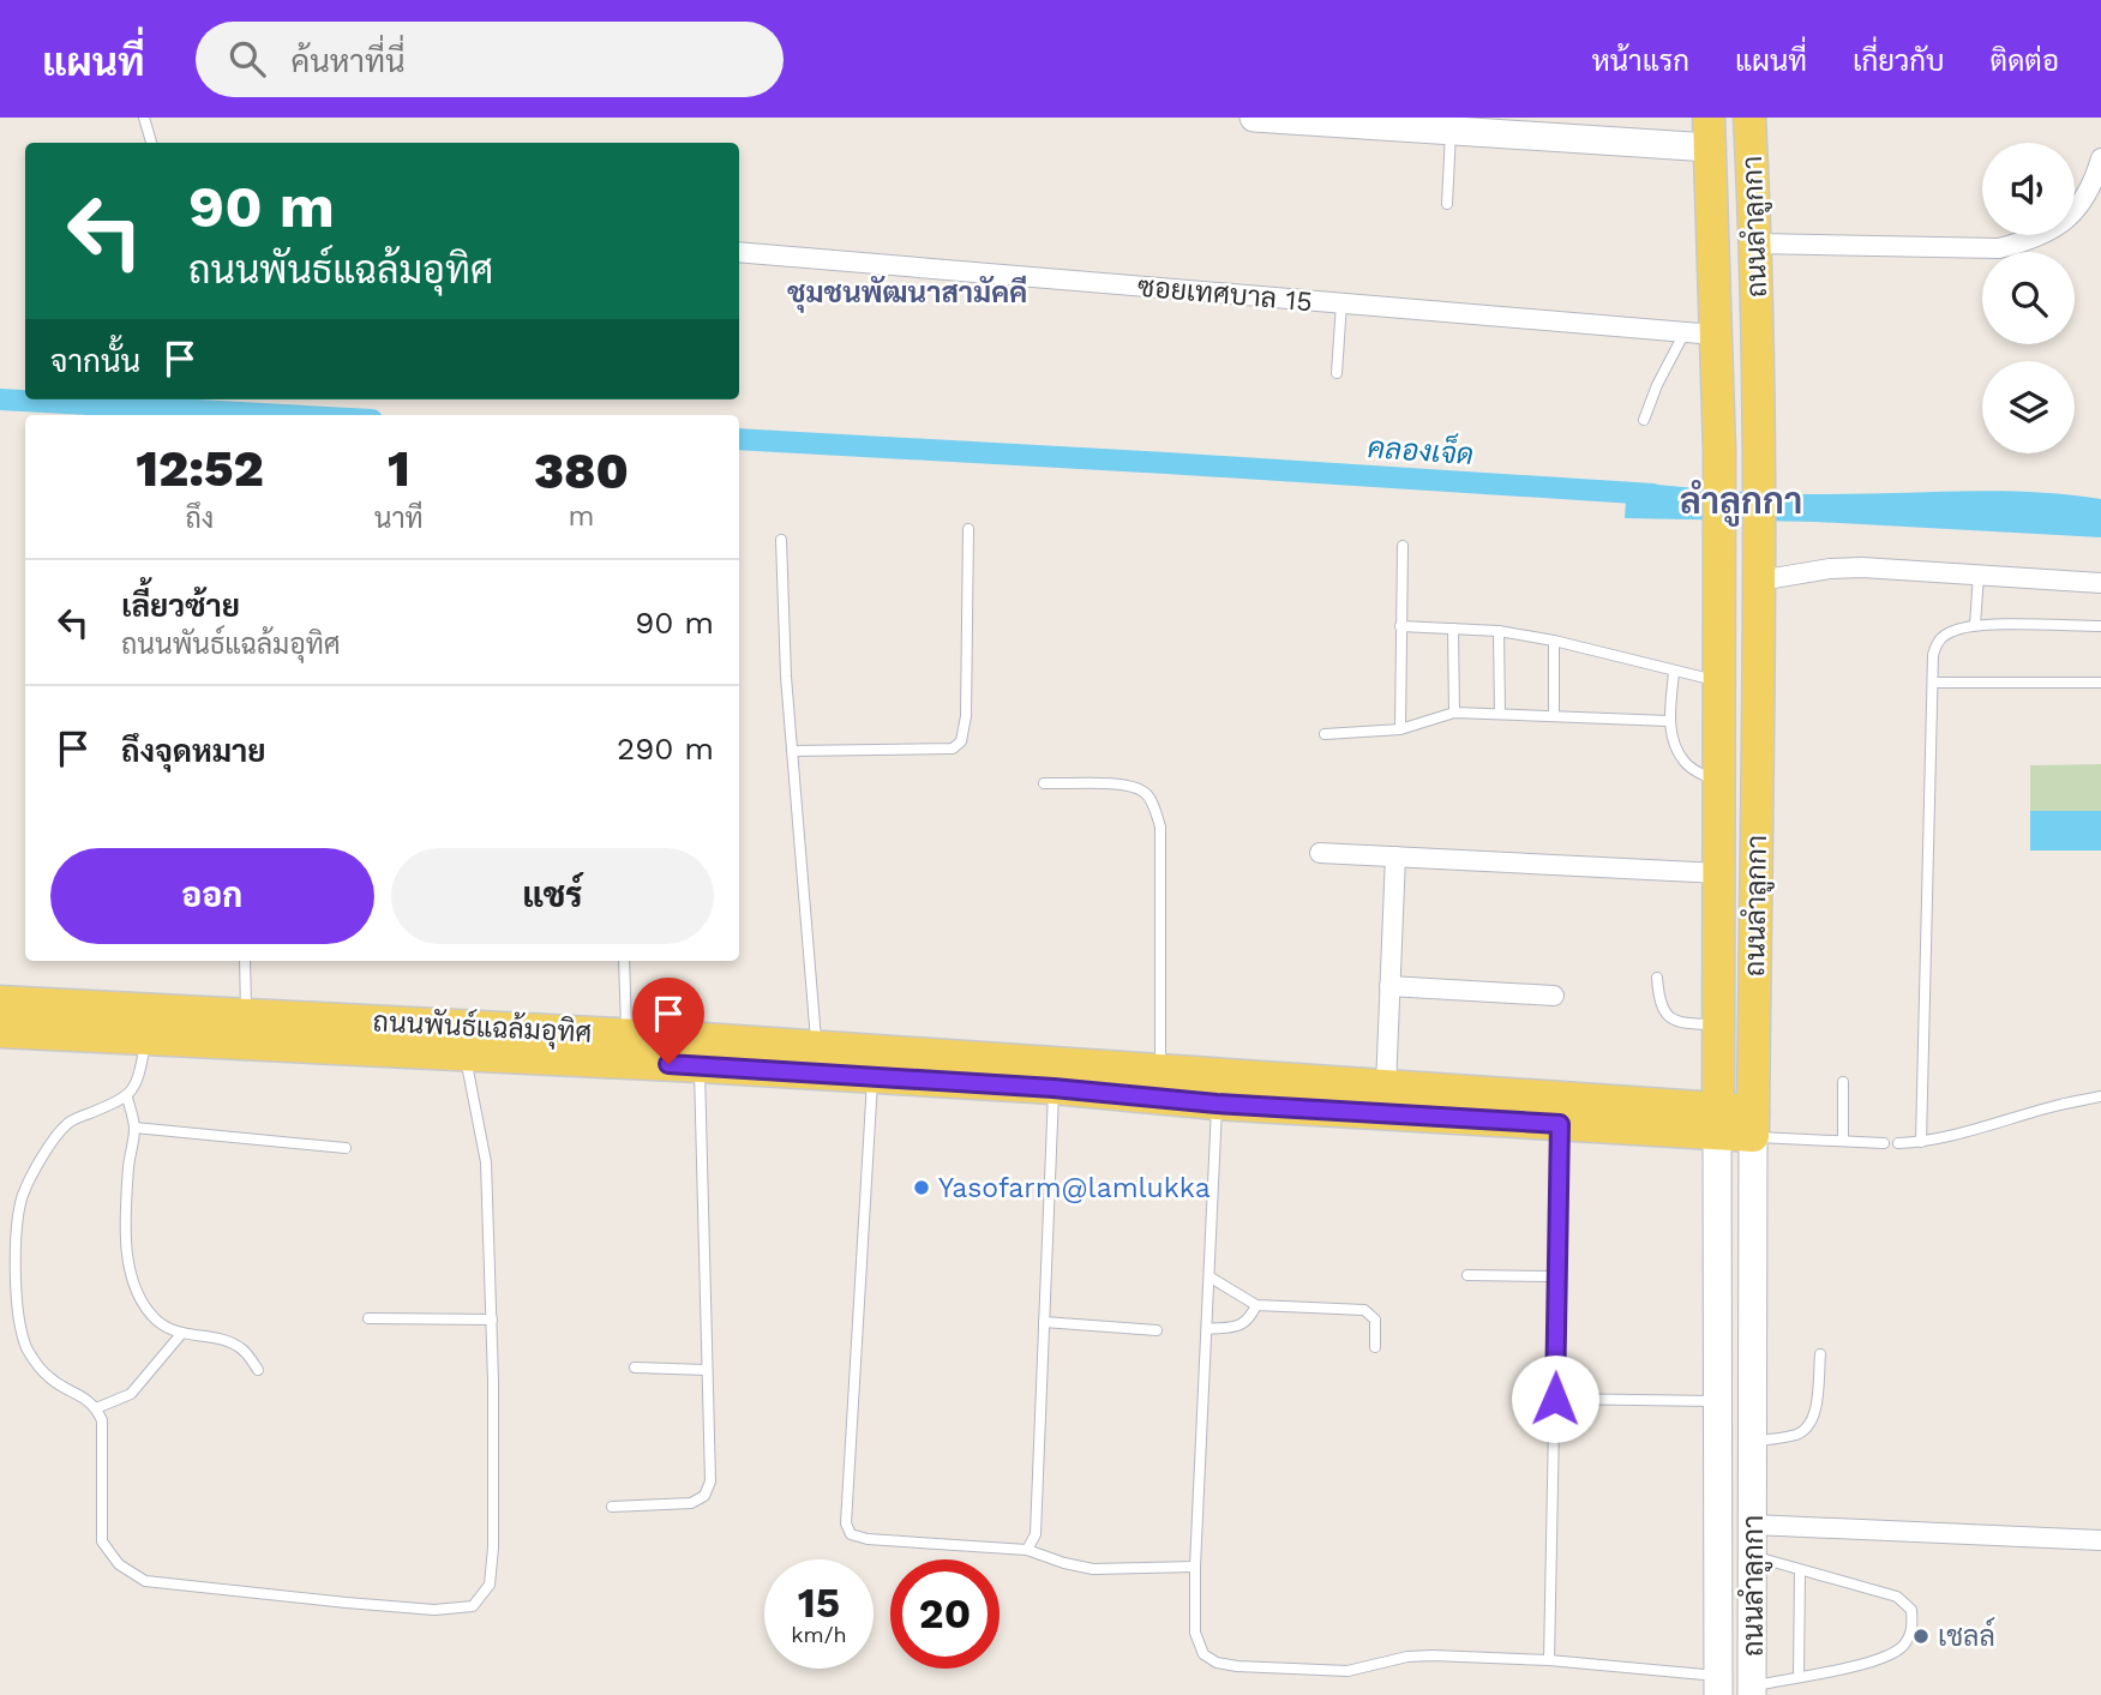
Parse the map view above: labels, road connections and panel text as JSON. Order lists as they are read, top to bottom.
{
  "streets": {
    "main road": ["ถนนลำลูกกา", "ถนนพันธ์แฉล้มอุทิศ"],
    "street": ["ซอยเทศบาล 15"]
  },
  "crossings": [
    ["ถนนลำลูกกา", "ซอยเทศบาล 15"],
    ["ถนนลำลูกกา", "ถนนพันธ์แฉล้มอุทิศ"]
  ],
  "districts": ["ชุมชนพัฒนาสามัคคี", "ลำลูกกา"],
  "water": ["คลองเจ็ด"],
  "places": ["Yasofarm@lamlukka", "เชลล์"],
  "page": {
    "header": "แผนที่",
    "search": "ค้นหาที่นี่",
    "nav": [
      "หน้าแรก",
      "แผนที่",
      "เกี่ยวกับ",
      "ติดต่อ"
    ],
    "turn": ["90 m", "ถนนพันธ์แฉล้มอุทิศ"],
    "then": "จากนั้น",
    "eta": [
      "12:52",
      "ถึง",
      "1",
      "นาที",
      "380",
      "m"
    ],
    "list": [
      {
        "name": "เลี้ยวซ้าย",
        "note": "ถนนพันธ์แฉล้มอุทิศ",
        "value": "90 m"
      },
      {
        "name": "ถึงจุดหมาย",
        "value": "290 m"
      }
    ],
    "buttons": ["ออก", "แชร์"],
    "speed": "15 km/h",
    "limit": "20"
  }
}
